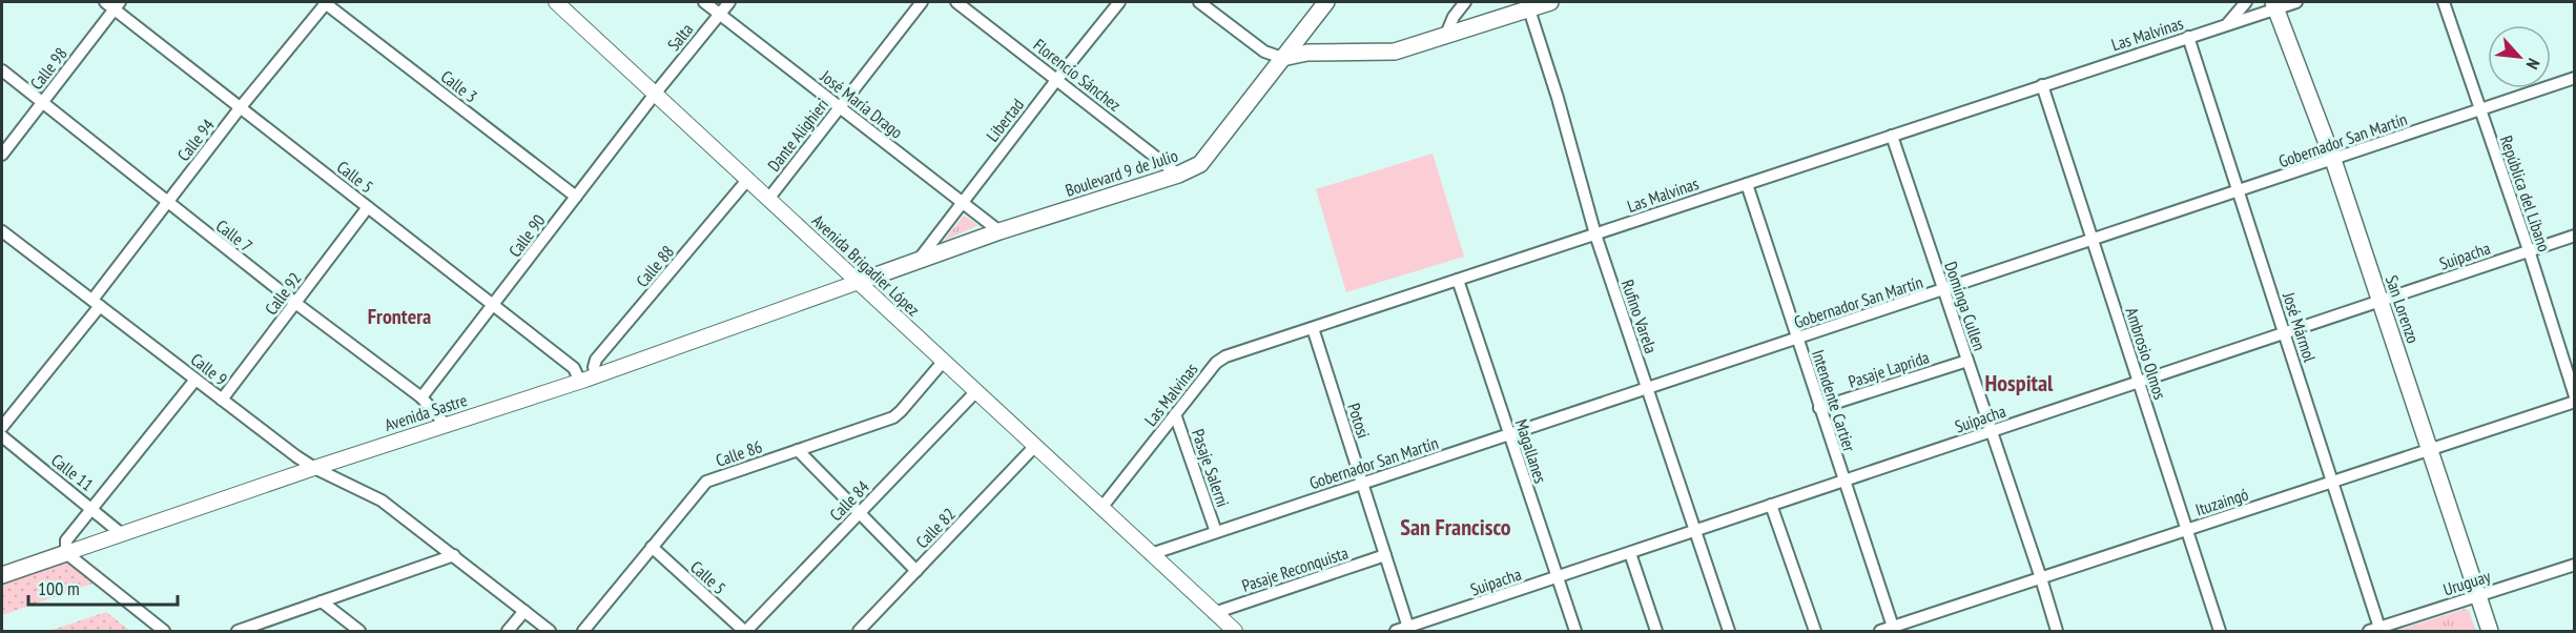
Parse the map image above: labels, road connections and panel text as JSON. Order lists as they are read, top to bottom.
{
  "streets": {
    "main road": ["Boulevard 9 de Julio", "San Lorenzo", "Avenida Sastre"],
    "street": [
      "Las Malvinas",
      "Salta",
      "Calle 98",
      "Florencio Sánchez",
      "Calle 3",
      "José María Drago",
      "Libertad",
      "Dante Alighieri",
      "Calle 94",
      "Gobernador San Martín",
      "Calle 5",
      "República del Líbano",
      "Calle 7",
      "Calle 90",
      "Suipacha",
      "Avenida Brigadier López",
      "Calle 88",
      "Calle 92",
      "Dominga Cullen",
      "Rufino Varela",
      "José Mármol",
      "Ambrosio Olmos",
      "Calle 9",
      "Pasaje Laprida",
      "Intendente Cartier",
      "Potosi",
      "Magallanes",
      "Calle 86",
      "Pasaje Salerni",
      "Calle 11",
      "Calle 84",
      "Ituzaingó",
      "Calle 82",
      "Pasaje Reconquista",
      "Uruguay"
    ]
  },
  "crossings": [
    ["Las Malvinas", "Avenida Brigadier López"],
    ["Las Malvinas", "Dominga Cullen"],
    ["Las Malvinas", "San Lorenzo"],
    ["Las Malvinas", "Rufino Varela"],
    ["Las Malvinas", "José Mármol"],
    ["Las Malvinas", "Ambrosio Olmos"],
    ["Las Malvinas", "Intendente Cartier"],
    ["Las Malvinas", "Potosi"],
    ["Las Malvinas", "Magallanes"],
    ["Las Malvinas", "Pasaje Salerni"],
    ["Salta", "José María Drago"],
    ["Salta", "Calle 90"],
    ["Salta", "Avenida Brigadier López"],
    ["Calle 98", "Calle 5"],
    ["Calle 98", "Calle 7"],
    ["Florencio Sánchez", "Libertad"],
    ["Florencio Sánchez", "Boulevard 9 de Julio"],
    ["Calle 3", "Calle 94"],
    ["Calle 3", "Calle 90"],
    ["José María Drago", "Libertad"],
    ["José María Drago", "Dante Alighieri"],
    ["José María Drago", "Boulevard 9 de Julio"],
    ["Libertad", "Boulevard 9 de Julio"],
    ["Dante Alighieri", "Avenida Brigadier López"],
    ["Calle 94", "Calle 5"],
    ["Calle 94", "Calle 7"],
    ["Calle 94", "Calle 9"],
    ["Gobernador San Martín", "República del Líbano"],
    ["Gobernador San Martín", "Avenida Brigadier López"],
    ["Gobernador San Martín", "Dominga Cullen"],
    ["Gobernador San Martín", "San Lorenzo"],
    ["Gobernador San Martín", "Rufino Varela"],
    ["Gobernador San Martín", "José Mármol"],
    ["Gobernador San Martín", "Ambrosio Olmos"],
    ["Gobernador San Martín", "Intendente Cartier"],
    ["Gobernador San Martín", "Potosi"],
    ["Gobernador San Martín", "Magallanes"],
    ["Gobernador San Martín", "Pasaje Salerni"],
    ["Boulevard 9 de Julio", "Avenida Brigadier López"],
    ["Boulevard 9 de Julio", "Avenida Sastre"],
    ["Calle 5", "Calle 90"],
    ["Calle 5", "Calle 92"],
    ["Calle 5", "Avenida Sastre"],
    ["Calle 5", "Calle 86"],
    ["Calle 5", "Calle 84"],
    ["República del Líbano", "Suipacha"],
    ["Calle 7", "Calle 90"],
    ["Calle 7", "Calle 92"],
    ["Calle 7", "Avenida Sastre"],
    ["Calle 90", "Avenida Brigadier López"],
    ["Suipacha", "Dominga Cullen"],
    ["Suipacha", "San Lorenzo"],
    ["Suipacha", "Rufino Varela"],
    ["Suipacha", "José Mármol"],
    ["Suipacha", "Ambrosio Olmos"],
    ["Suipacha", "Intendente Cartier"],
    ["Suipacha", "Potosi"],
    ["Suipacha", "Magallanes"],
    ["Avenida Brigadier López", "Calle 88"],
    ["Avenida Brigadier López", "Avenida Sastre"],
    ["Avenida Brigadier López", "Calle 86"],
    ["Avenida Brigadier López", "Calle 84"],
    ["Avenida Brigadier López", "Calle 82"],
    ["Avenida Brigadier López", "Pasaje Reconquista"],
    ["Calle 88", "Avenida Sastre"],
    ["Calle 92", "Calle 9"],
    ["Dominga Cullen", "Pasaje Laprida"],
    ["Dominga Cullen", "Ituzaingó"],
    ["San Lorenzo", "Ituzaingó"],
    ["San Lorenzo", "Uruguay"],
    ["José Mármol", "Ituzaingó"],
    ["José Mármol", "Uruguay"],
    ["Ambrosio Olmos", "Ituzaingó"],
    ["Calle 9", "Avenida Sastre"],
    ["Pasaje Laprida", "Intendente Cartier"],
    ["Intendente Cartier", "Ituzaingó"],
    ["Avenida Sastre", "Calle 11"],
    ["Potosi", "Pasaje Reconquista"]
  ],
  "districts": ["Frontera", "Hospital", "San Francisco"],
  "scale_bar": "100 m",
  "north": "bottom right"
}
